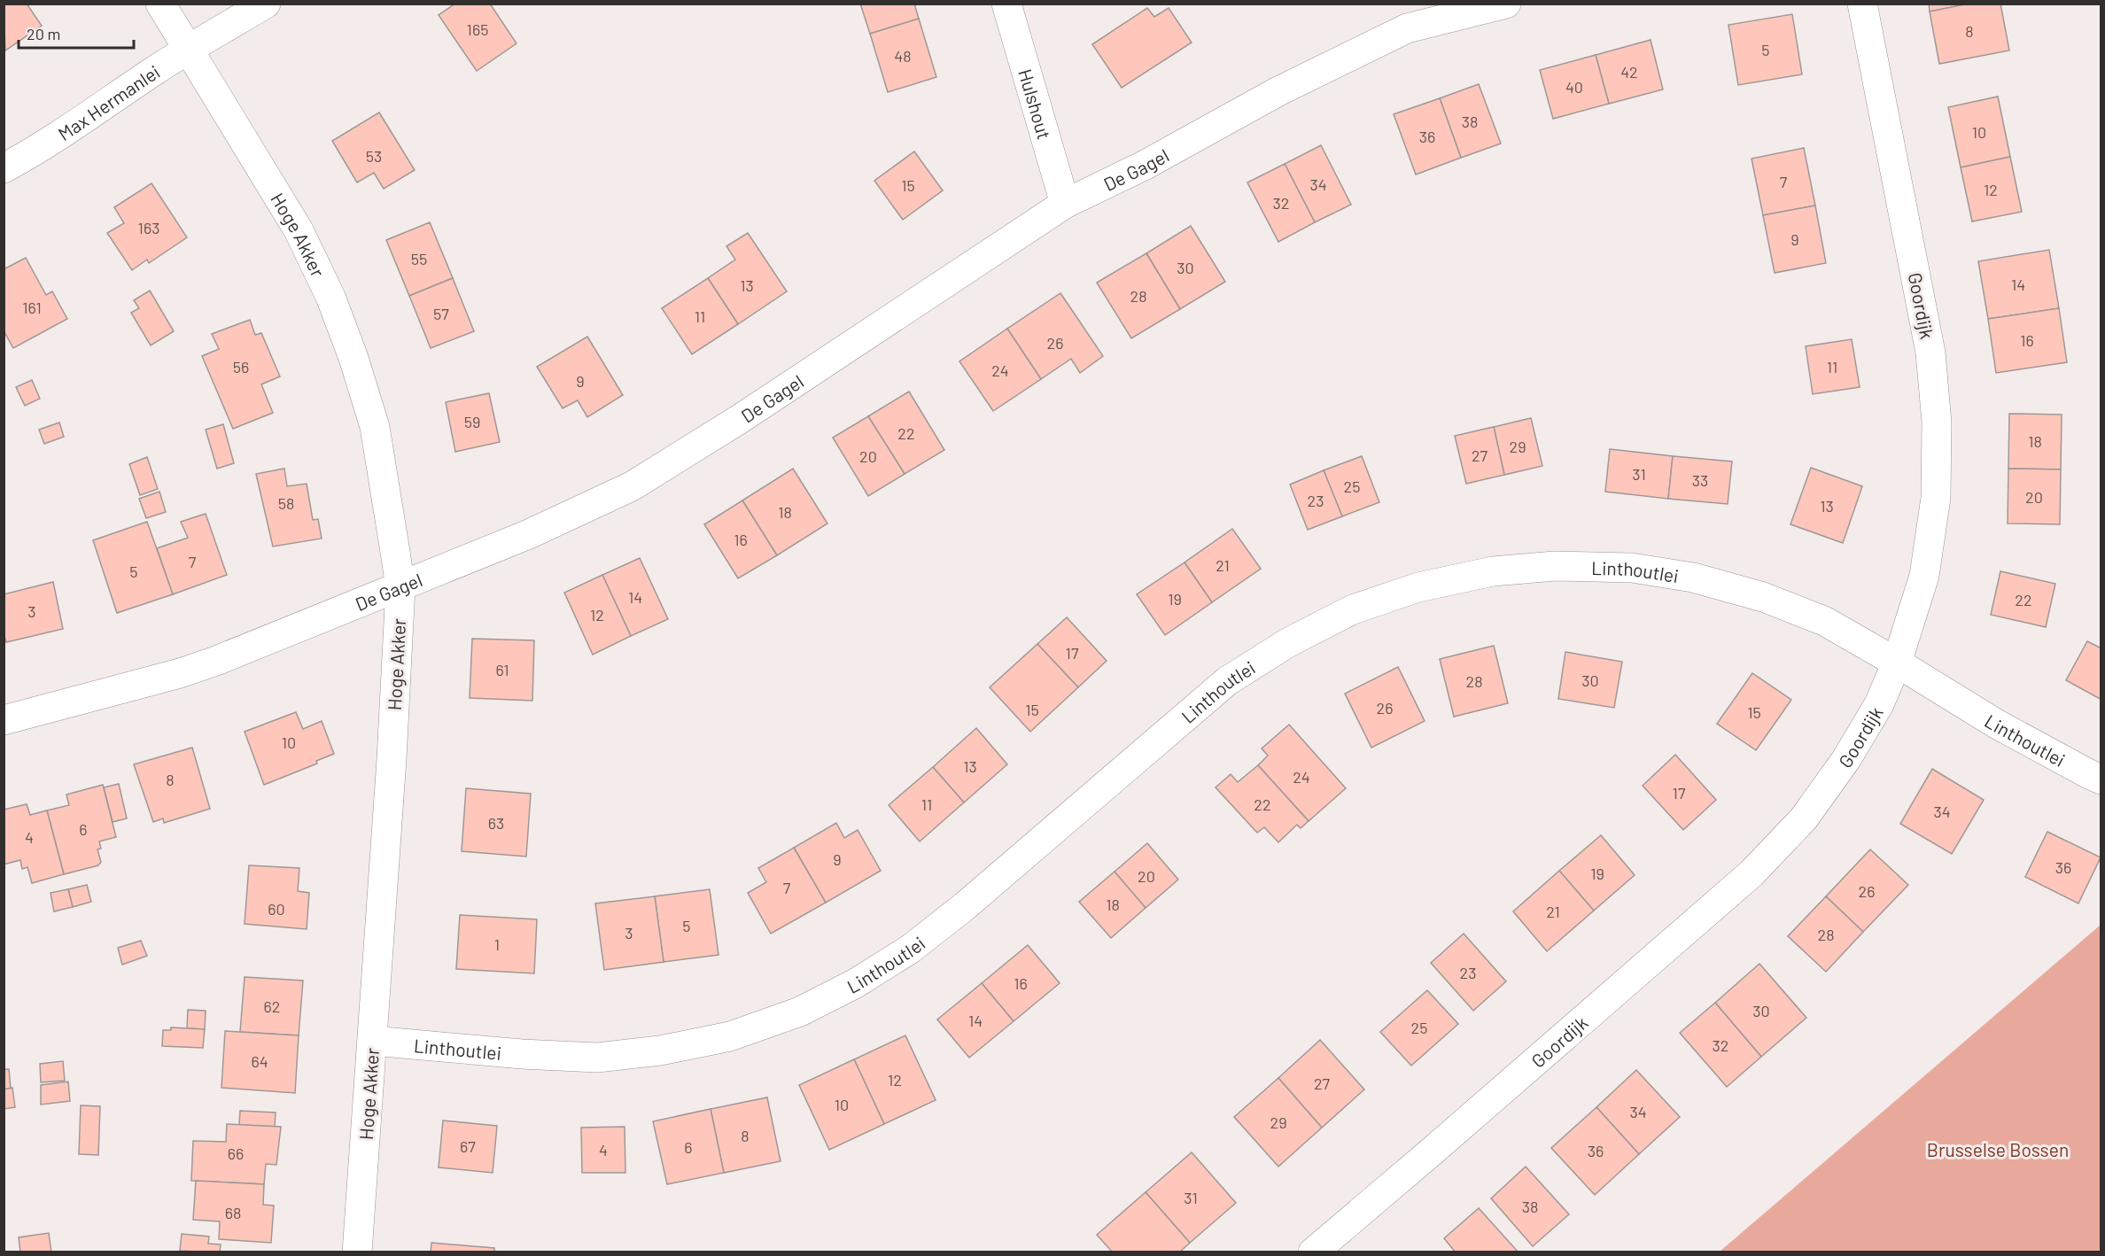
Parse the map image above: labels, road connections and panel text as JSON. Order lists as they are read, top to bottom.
{
  "streets": {
    "street": [
      "Max Hermanlei",
      "Hulshout",
      "De Gagel",
      "Hoge Akker",
      "Goordijk",
      "Linthoutlei"
    ]
  },
  "crossings": [
    ["Max Hermanlei", "Hoge Akker"],
    ["Hulshout", "De Gagel"],
    ["De Gagel", "Hoge Akker"],
    ["Hoge Akker", "Linthoutlei"],
    ["Goordijk", "Linthoutlei"]
  ],
  "parks": ["Brusselse Bossen"],
  "house_numbers": [
    "165",
    "8",
    "5",
    "48",
    "42",
    "40",
    "38",
    "10",
    "36",
    "53",
    "7",
    "34",
    "15",
    "12",
    "32",
    "163",
    "9",
    "55",
    "30",
    "14",
    "13",
    "28",
    "161",
    "57",
    "11",
    "16",
    "26",
    "56",
    "11",
    "24",
    "9",
    "59",
    "22",
    "18",
    "29",
    "27",
    "20",
    "31",
    "33",
    "25",
    "20",
    "23",
    "58",
    "13",
    "18",
    "16",
    "7",
    "21",
    "5",
    "14",
    "19",
    "22",
    "3",
    "12",
    "17",
    "61",
    "30",
    "28",
    "26",
    "15",
    "15",
    "10",
    "13",
    "24",
    "8",
    "17",
    "11",
    "22",
    "34",
    "63",
    "6",
    "4",
    "9",
    "36",
    "19",
    "20",
    "7",
    "26",
    "18",
    "60",
    "21",
    "5",
    "3",
    "28",
    "1",
    "23",
    "16",
    "62",
    "30",
    "14",
    "25",
    "32",
    "64",
    "12",
    "27",
    "10",
    "34",
    "29",
    "8",
    "67",
    "6",
    "4",
    "36",
    "66",
    "31",
    "38",
    "68"
  ],
  "scale_bar": "20 m"
}
